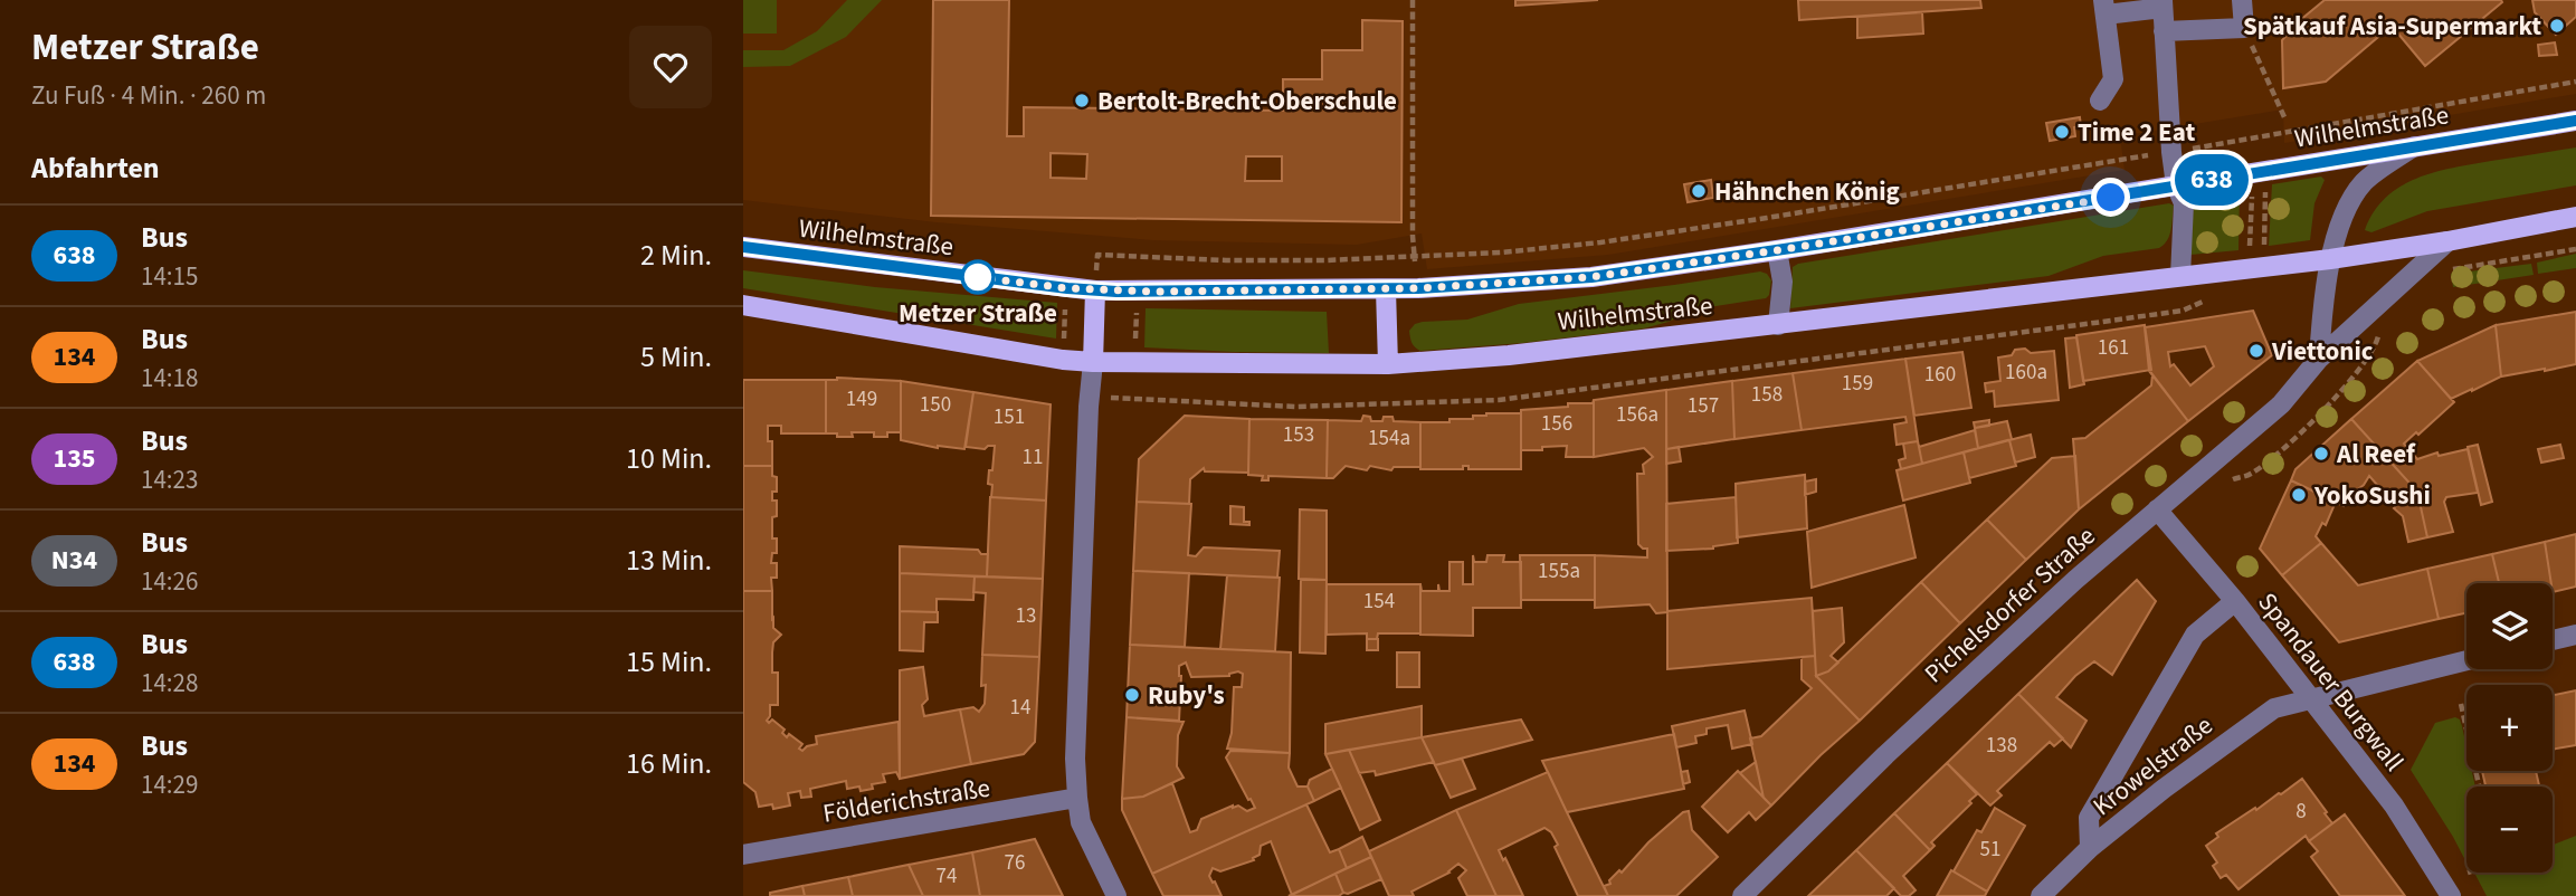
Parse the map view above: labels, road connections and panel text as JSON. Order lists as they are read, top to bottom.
{
  "streets": {
    "main road": ["Wilhelmstraße"],
    "street": [
      "Pichelsdorfer Straße",
      "Spandauer Burgwall",
      "Krowelstraße",
      "Földerichstraße"
    ]
  },
  "crossings": [
    ["Wilhelmstraße", "Pichelsdorfer Straße"],
    ["Pichelsdorfer Straße", "Spandauer Burgwall"],
    ["Spandauer Burgwall", "Krowelstraße"]
  ],
  "places": [
    "Spätkauf Asia-Supermarkt",
    "Bertolt-Brecht-Oberschule",
    "Time 2 Eat",
    "Hähnchen König",
    "Metzer Straße",
    "Viettonic",
    "Al Reef",
    "YokoSushi",
    "Ruby's"
  ],
  "lines": ["bus line 638"],
  "house_numbers": [
    "161",
    "160a",
    "160",
    "159",
    "158",
    "149",
    "150",
    "157",
    "156a",
    "151",
    "156",
    "153",
    "154a",
    "11",
    "155a",
    "154",
    "13",
    "14",
    "138",
    "8",
    "51",
    "76",
    "74"
  ],
  "page": {
    "heading": [
      ["Metzer Straße", "Zu Fuß · 4 Min. · 260 m"],
      "Abfahrten"
    ],
    "on_map": "638",
    "list": [
      {
        "mark": "638",
        "name": "Bus",
        "note": "14:15",
        "value": "2 Min."
      },
      {
        "mark": "134",
        "name": "Bus",
        "note": "14:18",
        "value": "5 Min."
      },
      {
        "mark": "135",
        "name": "Bus",
        "note": "14:23",
        "value": "10 Min."
      },
      {
        "mark": "N34",
        "name": "Bus",
        "note": "14:26",
        "value": "13 Min."
      },
      {
        "mark": "638",
        "name": "Bus",
        "note": "14:28",
        "value": "15 Min."
      },
      {
        "mark": "134",
        "name": "Bus",
        "note": "14:29",
        "value": "16 Min."
      }
    ],
    "map_buttons": ["+", "−"]
  }
}
